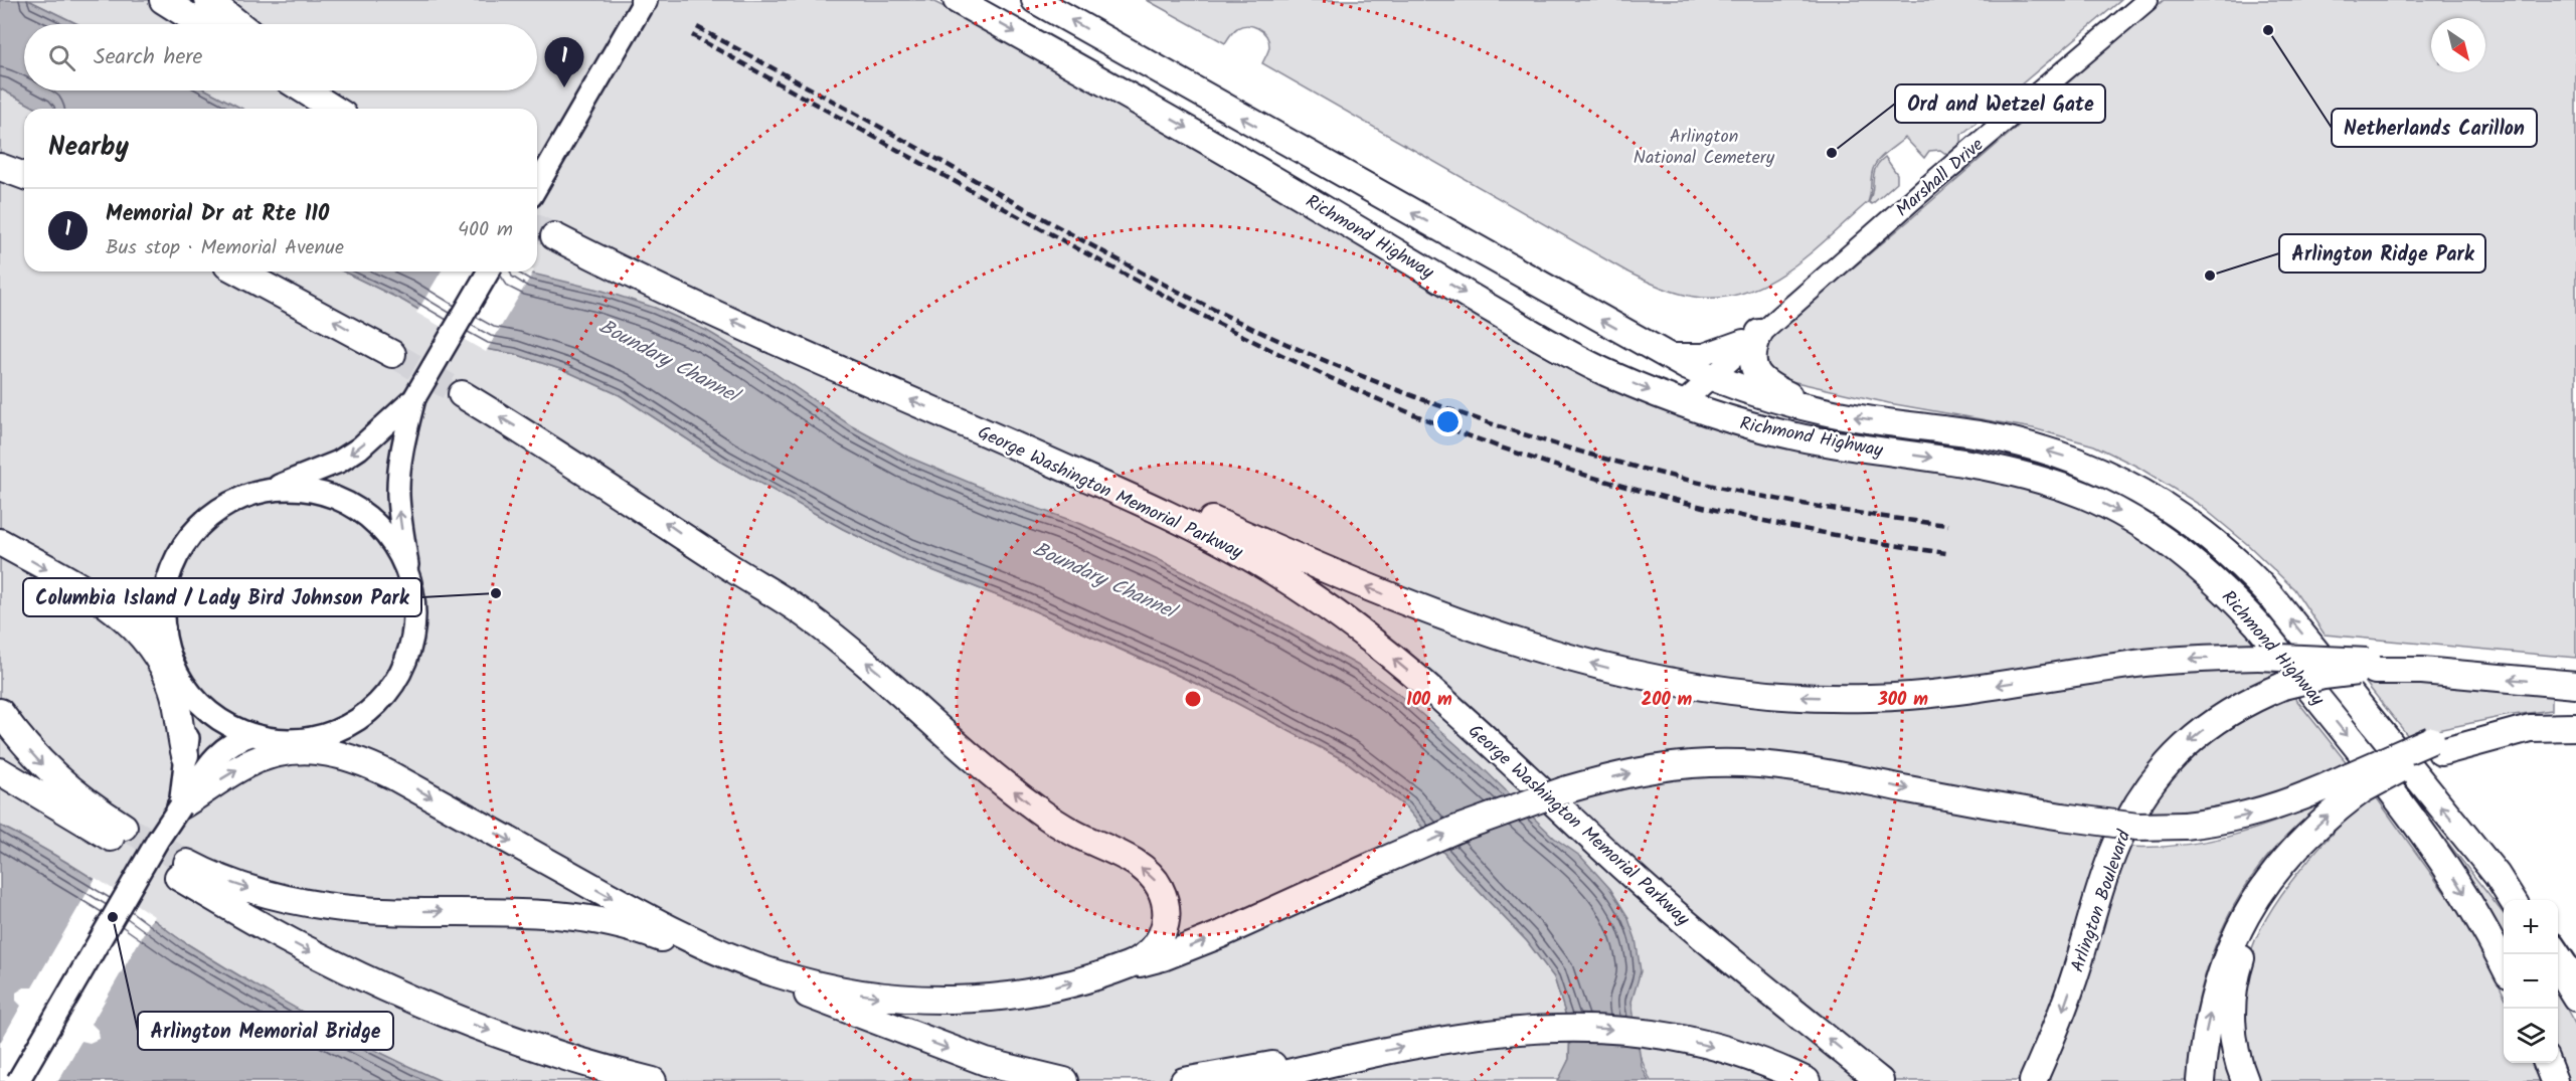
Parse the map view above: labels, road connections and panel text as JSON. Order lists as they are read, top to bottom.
{
  "streets": {
    "highway": ["Richmond Highway", "George Washington Memorial Parkway", "Arlington Boulevard"],
    "street": ["Marshall Drive"]
  },
  "crossings": [
    ["Marshall Drive", "Richmond Highway"]
  ],
  "one_way": ["George Washington Memorial Parkway"],
  "water": ["Boundary Channel"],
  "parks": ["Arlington National Cemetery"],
  "places": [
    "Netherlands Carillon",
    "Ord and Wetzel Gate",
    "Arlington Ridge Park",
    "Columbia Island / Lady Bird Johnson Park",
    "Arlington Memorial Bridge"
  ],
  "north": "bottom right",
  "page": {
    "search": "Search here",
    "pins": "1",
    "heading": "Nearby",
    "list": [
      {
        "mark": "1",
        "name": "Memorial Dr at Rte 110",
        "note": "Bus stop · Memorial Avenue",
        "value": "400 m"
      }
    ],
    "map_buttons": ["+", "−"]
  },
  "rings": ["100 m", "200 m", "300 m"]
}
